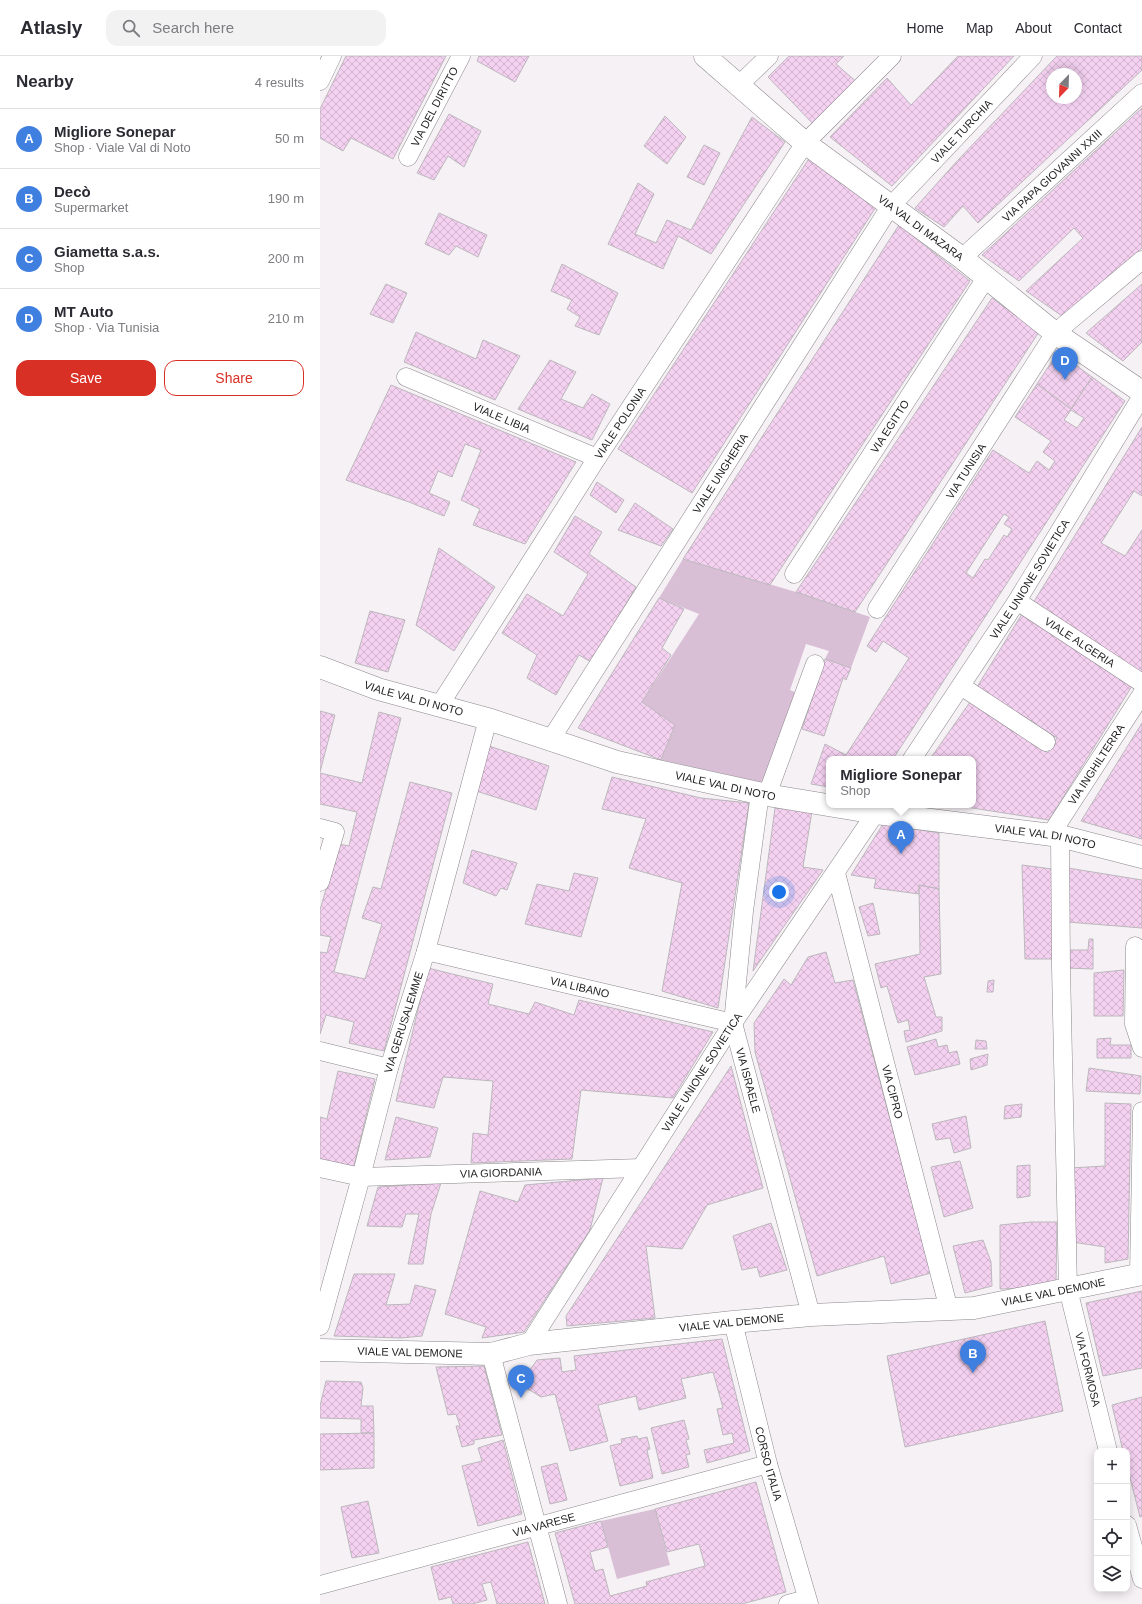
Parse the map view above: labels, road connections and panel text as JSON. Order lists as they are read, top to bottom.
{
  "streets": {
    "street": [
      "VIA DEL DIRITTO",
      "VIALE TURCHIA",
      "VIA PAPA GIOVANNI XXIII",
      "VIA VAL DI MAZARA",
      "VIALE LIBIA",
      "VIALE POLONIA",
      "VIA EGITTO",
      "VIA TUNISIA",
      "VIALE UNGHERIA",
      "VIALE UNIONE SOVIETICA",
      "VIALE ALGERIA",
      "VIALE VAL DI NOTO",
      "VIA INGHILTERRA",
      "VIA LIBANO",
      "VIA GERUSALEMME",
      "VIA ISRAELE",
      "VIA CIPRO",
      "VIA GIORDANIA",
      "VIALE VAL DEMONE",
      "VIA FORMOSA",
      "CORSO ITALIA",
      "VIA VARESE"
    ]
  },
  "crossings": [
    ["VIALE TURCHIA", "VIA VAL DI MAZARA"],
    ["VIALE TURCHIA", "VIALE UNGHERIA"],
    ["VIA PAPA GIOVANNI XXIII", "VIA VAL DI MAZARA"],
    ["VIA VAL DI MAZARA", "VIALE POLONIA"],
    ["VIA VAL DI MAZARA", "VIA EGITTO"],
    ["VIA VAL DI MAZARA", "VIA TUNISIA"],
    ["VIA VAL DI MAZARA", "VIALE UNGHERIA"],
    ["VIALE LIBIA", "VIALE POLONIA"],
    ["VIALE POLONIA", "VIALE VAL DI NOTO"],
    ["VIALE UNGHERIA", "VIALE VAL DI NOTO"],
    ["VIALE UNIONE SOVIETICA", "VIALE ALGERIA"],
    ["VIALE UNIONE SOVIETICA", "VIALE VAL DI NOTO"],
    ["VIALE UNIONE SOVIETICA", "VIA LIBANO"],
    ["VIALE UNIONE SOVIETICA", "VIA ISRAELE"],
    ["VIALE UNIONE SOVIETICA", "VIA CIPRO"],
    ["VIALE UNIONE SOVIETICA", "VIA GIORDANIA"],
    ["VIALE UNIONE SOVIETICA", "VIALE VAL DEMONE"],
    ["VIALE VAL DI NOTO", "VIA INGHILTERRA"],
    ["VIALE VAL DI NOTO", "VIA GERUSALEMME"],
    ["VIALE VAL DI NOTO", "VIA ISRAELE"],
    ["VIALE VAL DI NOTO", "VIA FORMOSA"],
    ["VIA INGHILTERRA", "VIA FORMOSA"],
    ["VIA LIBANO", "VIA GERUSALEMME"],
    ["VIA LIBANO", "VIA ISRAELE"],
    ["VIA GERUSALEMME", "VIA GIORDANIA"],
    ["VIA ISRAELE", "VIALE VAL DEMONE"],
    ["VIA CIPRO", "VIALE VAL DEMONE"],
    ["VIALE VAL DEMONE", "VIA FORMOSA"],
    ["VIALE VAL DEMONE", "CORSO ITALIA"],
    ["CORSO ITALIA", "VIA VARESE"]
  ],
  "north": "bottom left",
  "page": {
    "header": "Atlasly",
    "search": "Search here",
    "nav": [
      "Home",
      "Map",
      "About",
      "Contact"
    ],
    "heading": ["Nearby", "4 results"],
    "list": [
      {
        "mark": "A",
        "name": "Migliore Sonepar",
        "note": "Shop · Viale Val di Noto",
        "value": "50 m"
      },
      {
        "mark": "B",
        "name": "Decò",
        "note": "Supermarket",
        "value": "190 m"
      },
      {
        "mark": "C",
        "name": "Giametta s.a.s.",
        "note": "Shop",
        "value": "200 m"
      },
      {
        "mark": "D",
        "name": "MT Auto",
        "note": "Shop · Via Tunisia",
        "value": "210 m"
      }
    ],
    "pins": [
      "D",
      "A",
      "B",
      "C"
    ],
    "buttons": ["Save", "Share"],
    "popup": ["Migliore Sonepar", "Shop"],
    "map_buttons": ["+", "−"]
  }
}
